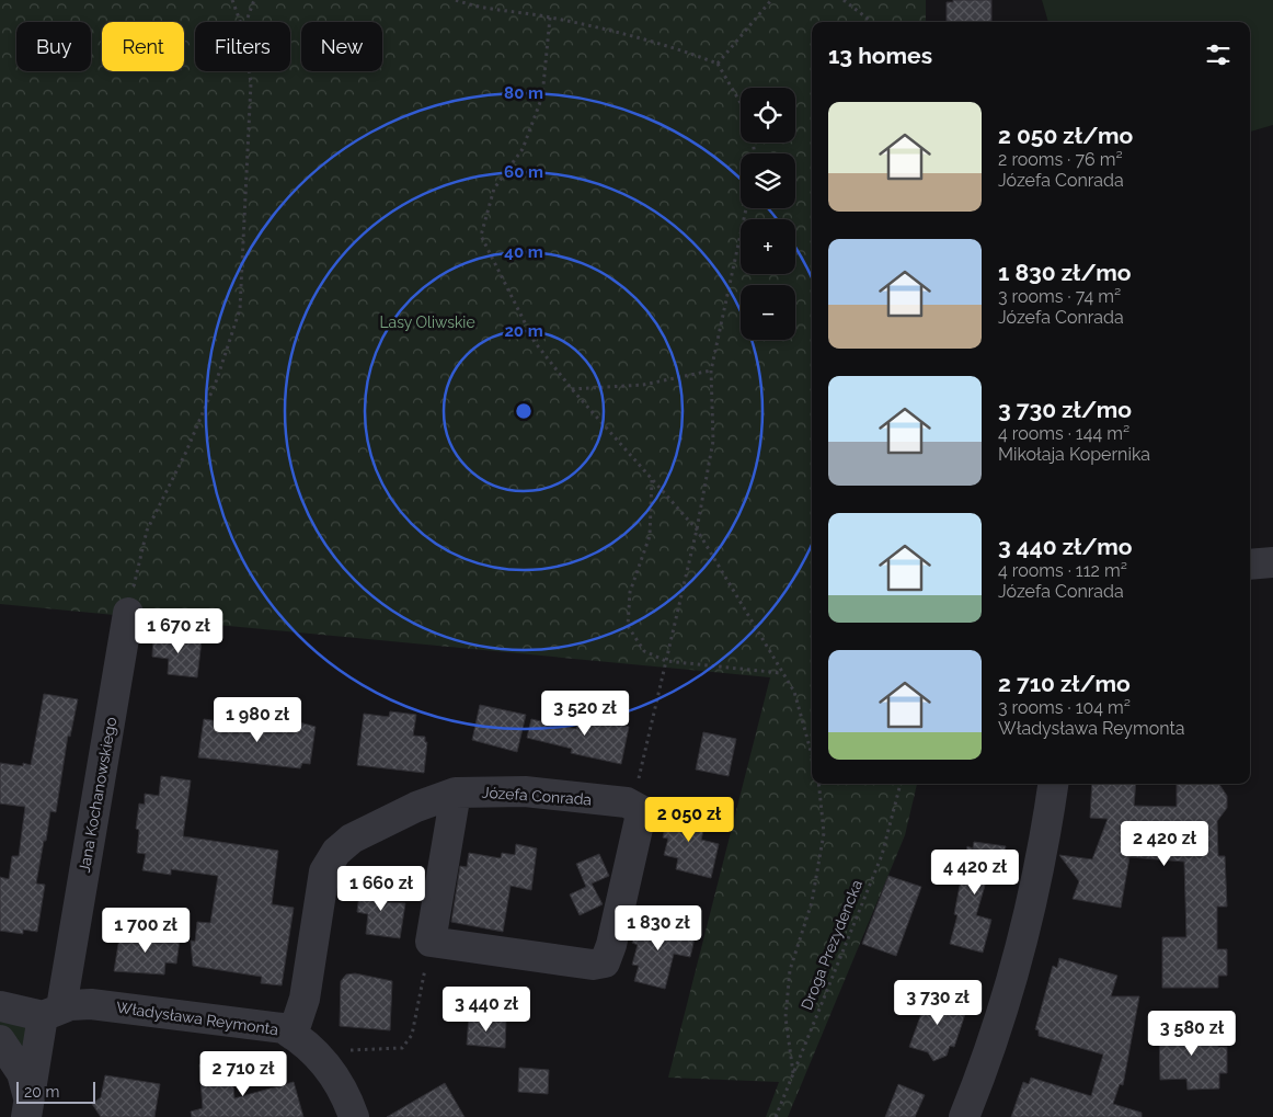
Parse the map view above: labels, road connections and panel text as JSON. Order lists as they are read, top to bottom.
{
  "streets": {
    "street": ["Jana Kochanowskiego", "Józefa Conrada", "Władysława Reymonta"],
    "path": ["Droga Prezydencka"]
  },
  "crossings": [
    ["Jana Kochanowskiego", "Władysława Reymonta"],
    ["Józefa Conrada", "Władysława Reymonta"]
  ],
  "parks": ["Lasy Oliwskie"],
  "scale_bar": "20 m",
  "page": {
    "chip": [
      "Buy",
      "Rent",
      "Filters",
      "New"
    ],
    "heading": "13 homes",
    "map_buttons": ["+", "−"],
    "list": [
      {
        "name": "2 050 zł/mo",
        "note": "2 rooms · 76 m² · Józefa Conrada"
      },
      {
        "name": "1 830 zł/mo",
        "note": "3 rooms · 74 m² · Józefa Conrada"
      },
      {
        "name": "3 730 zł/mo",
        "note": "4 rooms · 144 m² · Mikołaja Kopernika"
      },
      {
        "name": "3 440 zł/mo",
        "note": "4 rooms · 112 m² · Józefa Conrada"
      },
      {
        "name": "2 710 zł/mo",
        "note": "3 rooms · 104 m² · Władysława Reymonta"
      }
    ],
    "price": [
      "1 670 zł",
      "3 520 zł",
      "1 980 zł",
      "2 050 zł",
      "2 420 zł",
      "4 420 zł",
      "1 660 zł",
      "1 830 zł",
      "1 700 zł",
      "3 730 zł",
      "3 440 zł",
      "3 580 zł",
      "2 710 zł"
    ],
    "scale": "20 m"
  },
  "rings": [
    "80 m",
    "60 m",
    "40 m",
    "20 m"
  ]
}
